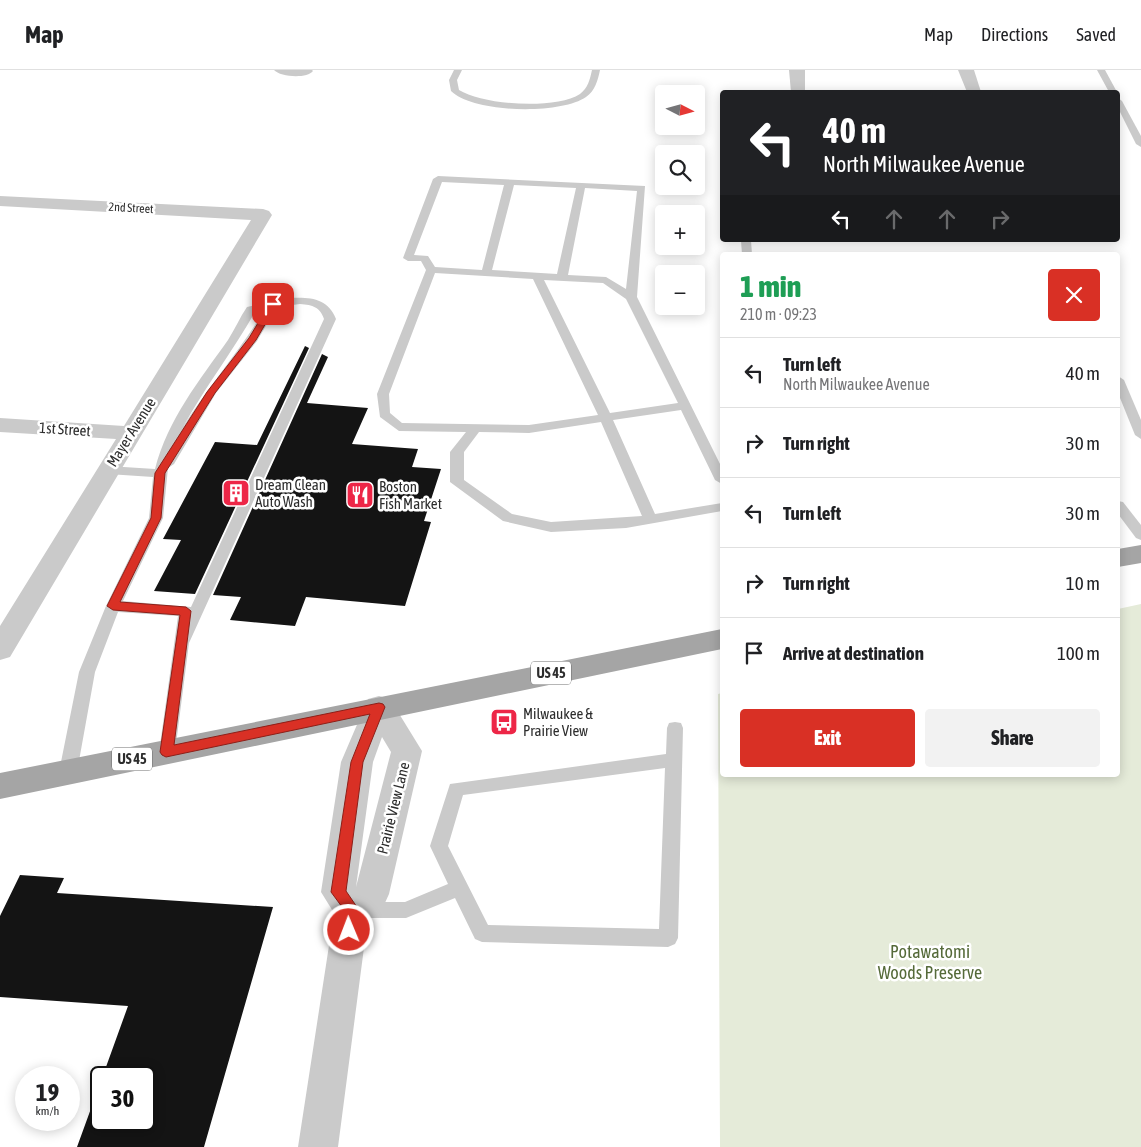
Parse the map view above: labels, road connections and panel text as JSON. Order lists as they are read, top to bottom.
{
  "streets": {
    "main road": ["US 45"],
    "street": [
      "2nd Street",
      "1st Street",
      "Mayer Avenue",
      "Prairie View Lane"
    ]
  },
  "crossings": [
    ["2nd Street", "Mayer Avenue"],
    ["1st Street", "Mayer Avenue"],
    ["US 45", "Prairie View Lane"]
  ],
  "parks": ["Potawatomi Woods Preserve"],
  "places": {
    "building": ["Dream Clean Auto Wash"],
    "restaurant": ["Boston Fish Market"],
    "bus stop": ["Milwaukee & Prairie View"]
  },
  "north": "right",
  "page": {
    "header": "Map",
    "nav": ["Map", "Directions", "Saved"],
    "map_buttons": ["+", "−"],
    "turn": ["40 m", "North Milwaukee Avenue"],
    "heading": ["1 min", "210 m · 09:23"],
    "list": [
      {
        "name": "Turn left",
        "note": "North Milwaukee Avenue",
        "value": "40 m"
      },
      {
        "name": "Turn right",
        "value": "30 m"
      },
      {
        "name": "Turn left",
        "value": "30 m"
      },
      {
        "name": "Turn right",
        "value": "10 m"
      },
      {
        "name": "Arrive at destination",
        "value": "100 m"
      }
    ],
    "buttons": ["Exit", "Share"],
    "speed": "19 km/h",
    "limit": "30"
  }
}
